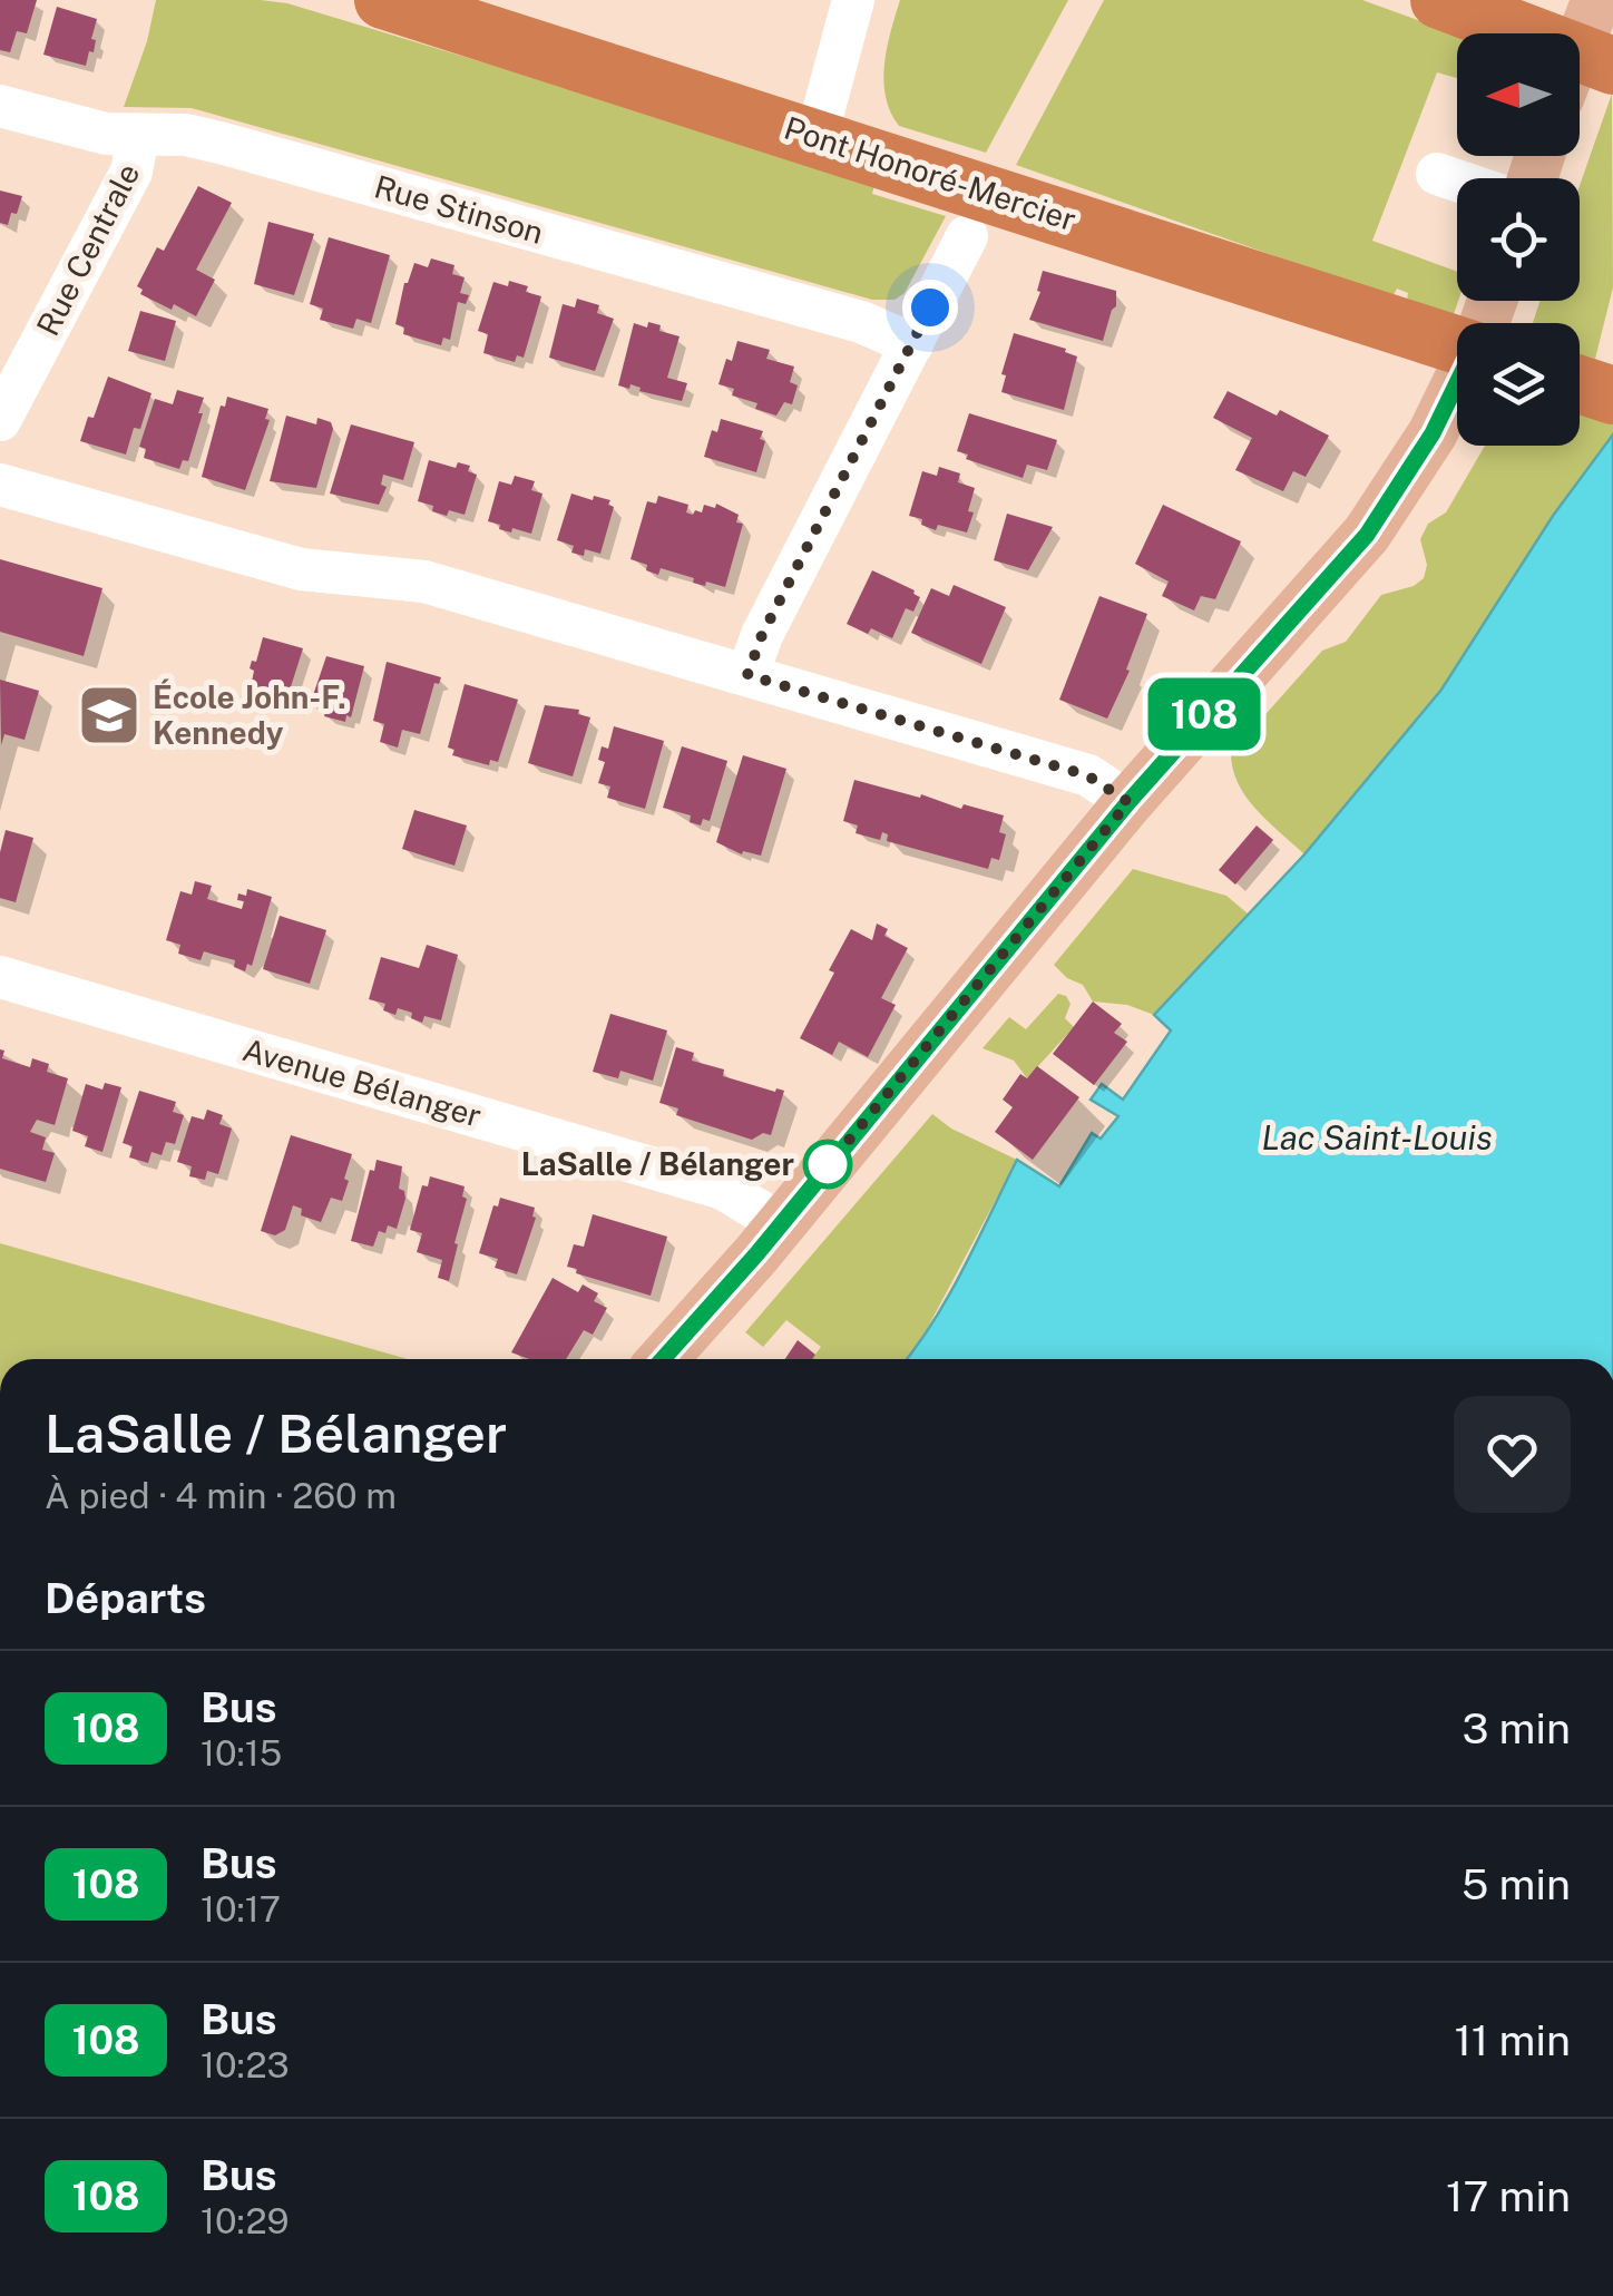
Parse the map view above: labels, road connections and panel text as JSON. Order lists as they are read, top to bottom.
{
  "streets": {
    "highway": ["Pont Honoré-Mercier"],
    "street": ["Rue Stinson", "Rue Centrale", "Avenue Bélanger"]
  },
  "crossings": [
    ["Rue Stinson", "Rue Centrale"]
  ],
  "water": ["Lac Saint-Louis"],
  "places": {
    "school or university": ["École John-F. Kennedy"],
    "other": ["LaSalle / Bélanger"]
  },
  "lines": ["bus line 108"],
  "north": "left",
  "page": {
    "on_map": "108",
    "heading": [
      ["LaSalle / Bélanger", "À pied · 4 min · 260 m"],
      "Départs"
    ],
    "list": [
      {
        "mark": "108",
        "name": "Bus",
        "note": "10:15",
        "value": "3 min"
      },
      {
        "mark": "108",
        "name": "Bus",
        "note": "10:17",
        "value": "5 min"
      },
      {
        "mark": "108",
        "name": "Bus",
        "note": "10:23",
        "value": "11 min"
      },
      {
        "mark": "108",
        "name": "Bus",
        "note": "10:29",
        "value": "17 min"
      }
    ]
  }
}
